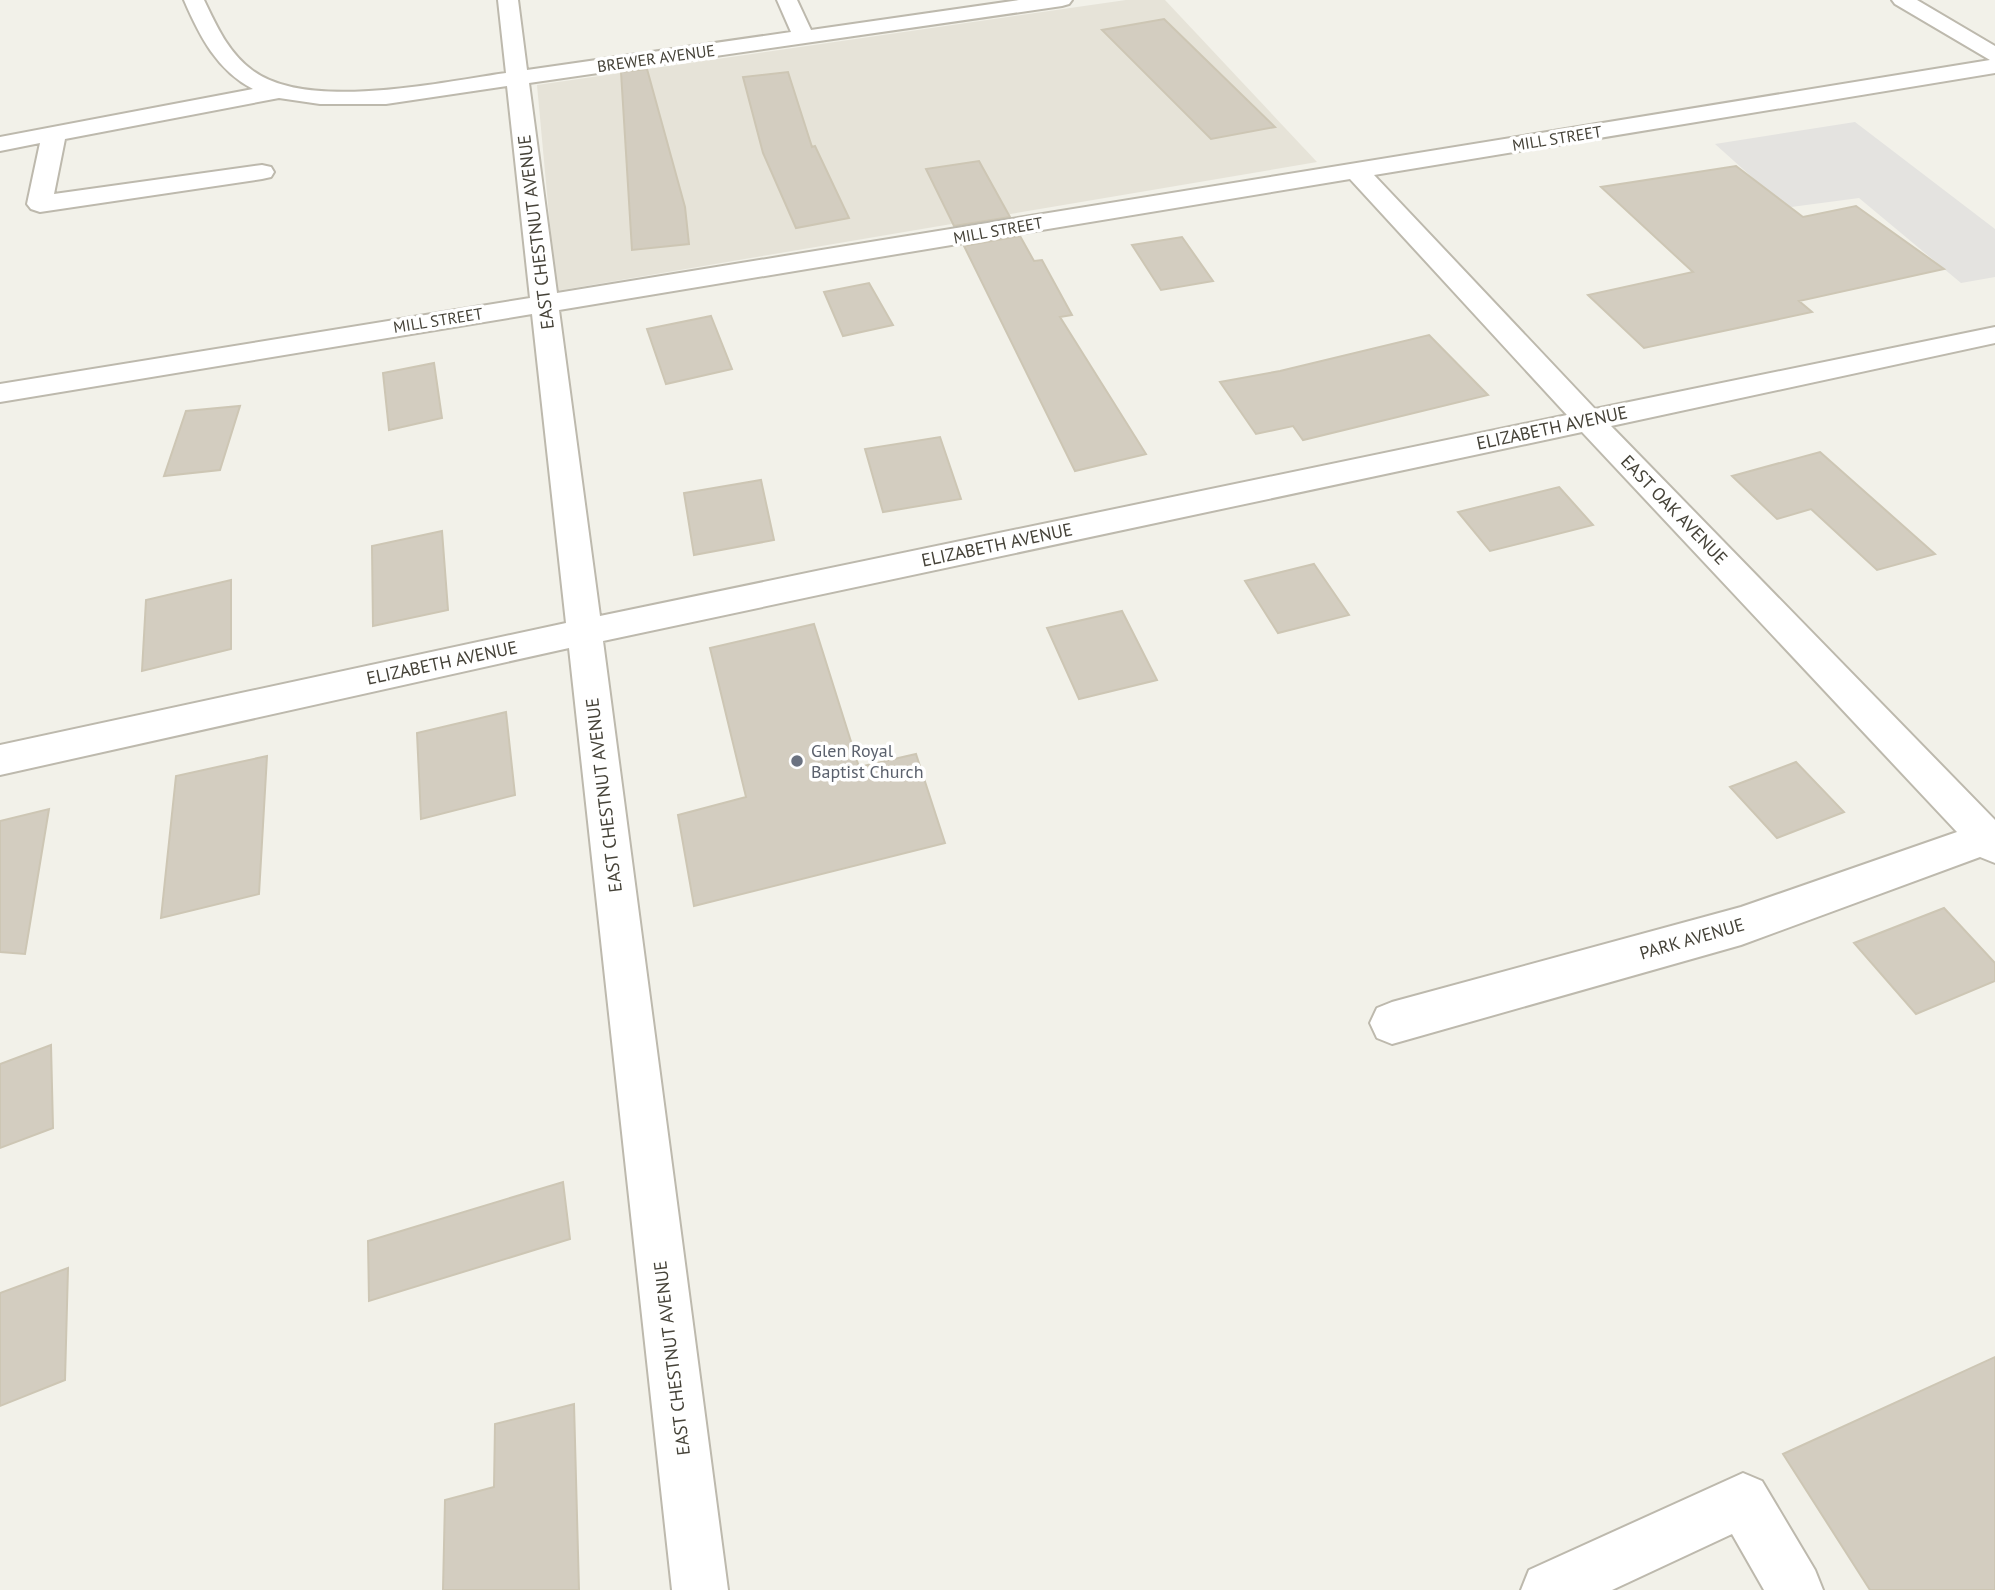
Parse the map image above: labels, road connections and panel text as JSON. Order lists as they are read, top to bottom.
{
  "streets": {
    "street": [
      "BREWER AVENUE",
      "MILL STREET",
      "EAST CHESTNUT AVENUE",
      "ELIZABETH AVENUE",
      "EAST OAK AVENUE",
      "PARK AVENUE"
    ]
  },
  "crossings": [
    ["BREWER AVENUE", "EAST CHESTNUT AVENUE"],
    ["MILL STREET", "EAST CHESTNUT AVENUE"],
    ["MILL STREET", "EAST OAK AVENUE"],
    ["EAST CHESTNUT AVENUE", "ELIZABETH AVENUE"],
    ["ELIZABETH AVENUE", "EAST OAK AVENUE"],
    ["EAST OAK AVENUE", "PARK AVENUE"]
  ],
  "places": ["Glen Royal Baptist Church"]
}
